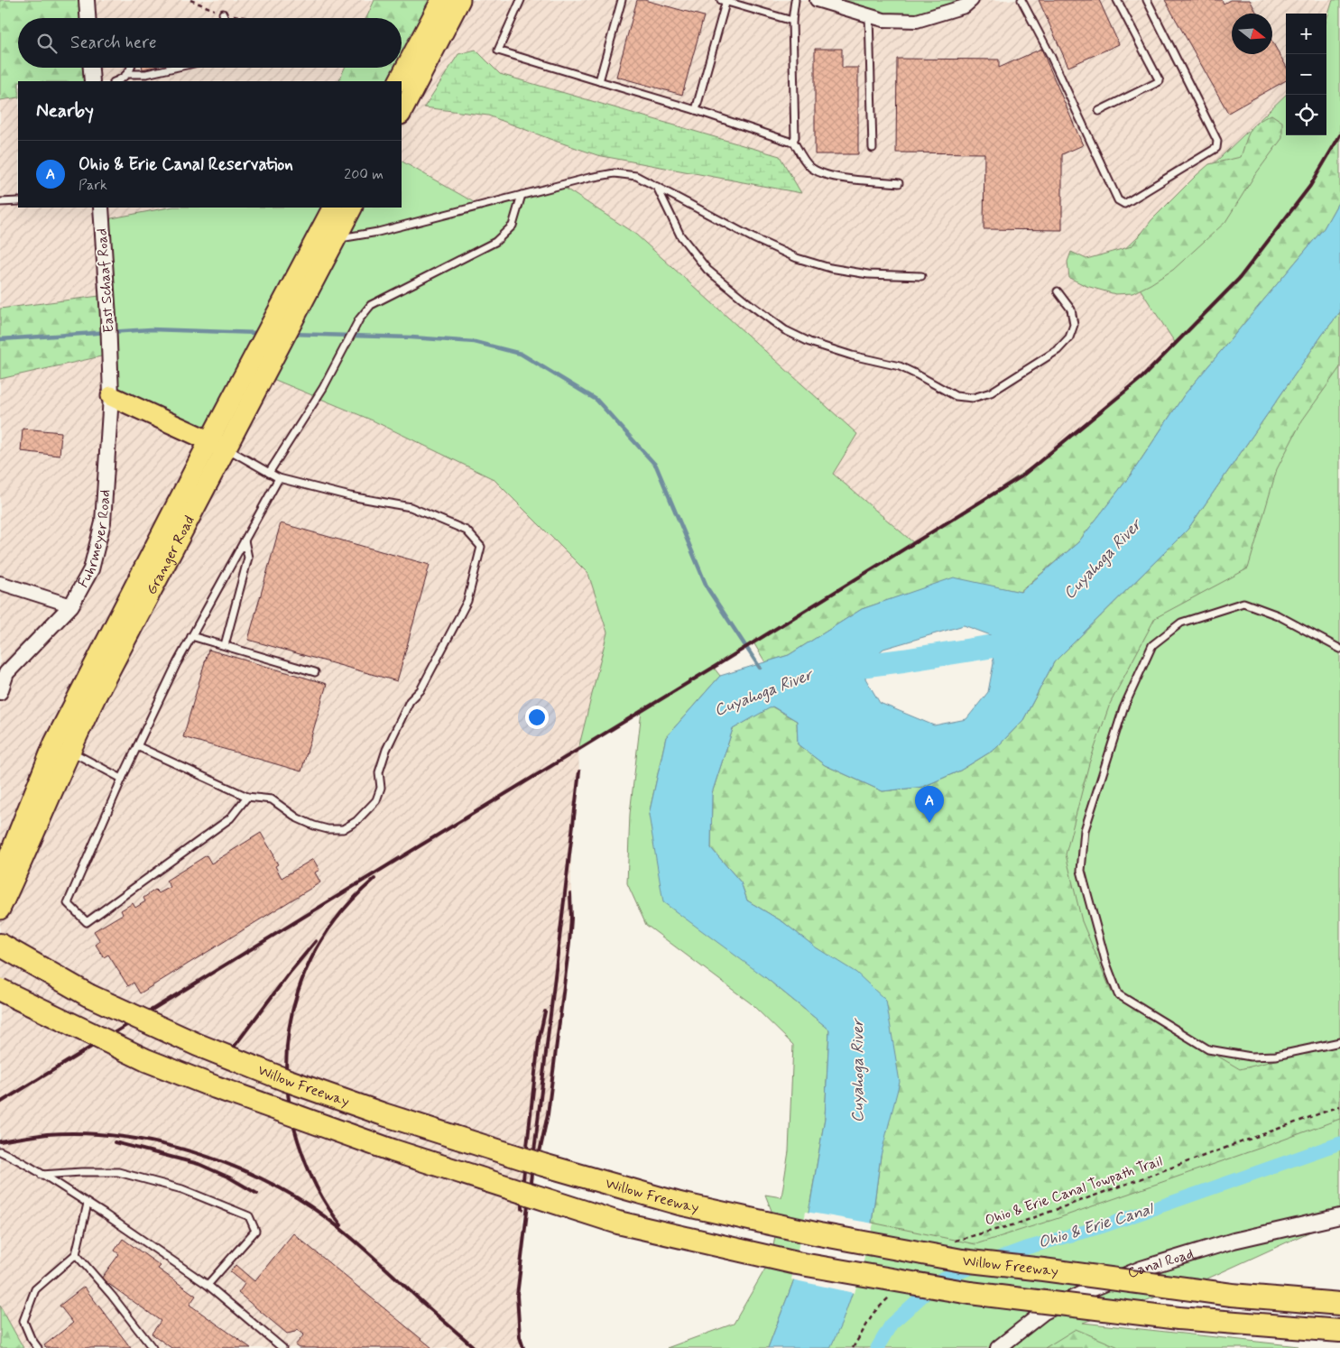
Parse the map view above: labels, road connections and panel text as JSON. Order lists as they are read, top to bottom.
{
  "streets": {
    "highway": ["Willow Freeway"],
    "main road": ["Granger Road"],
    "street": ["East Schaaf Road", "Fuhrmeyer Road", "Canal Road"],
    "path": ["Ohio & Erie Canal Towpath Trail"]
  },
  "crossings": [
    ["East Schaaf Road", "Fuhrmeyer Road"]
  ],
  "water": ["Cuyahoga River", "Ohio & Erie Canal"],
  "north": "right",
  "page": {
    "map_buttons": ["+", "−"],
    "search": "Search here",
    "heading": "Nearby",
    "list": [
      {
        "mark": "A",
        "name": "Ohio & Erie Canal Reservation",
        "note": "Park",
        "value": "200 m"
      }
    ],
    "pins": "A"
  }
}
